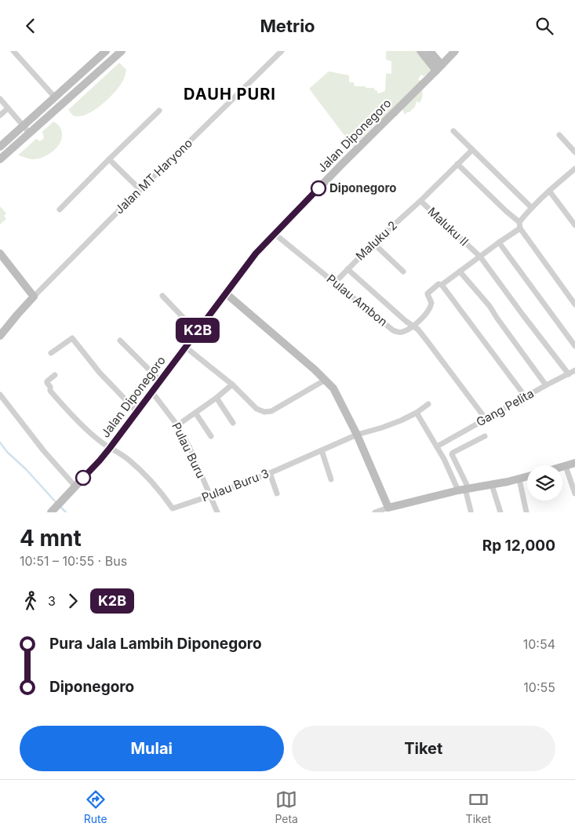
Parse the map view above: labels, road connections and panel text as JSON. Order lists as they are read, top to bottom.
{
  "streets": {
    "main road": ["Jalan Diponegoro"],
    "street": [
      "Jalan MT Haryono",
      "Maluku II",
      "Maluku 2",
      "Pulau Ambon",
      "Gang Pelita",
      "Pulau Buru",
      "Pulau Buru 3"
    ]
  },
  "crossings": [
    ["Jalan Diponegoro", "Pulau Ambon"],
    ["Jalan Diponegoro", "Pulau Buru"],
    ["Jalan Diponegoro", "Pulau Buru 3"],
    ["Maluku II", "Maluku 2"],
    ["Maluku II", "Pulau Ambon"],
    ["Maluku II", "Gang Pelita"],
    ["Maluku 2", "Pulau Ambon"],
    ["Pulau Buru", "Pulau Buru 3"]
  ],
  "districts": ["DAUH PURI"],
  "places": ["Diponegoro"],
  "lines": ["bus line K2B"],
  "page": {
    "header": "Metrio",
    "on_map": "K2B",
    "heading": ["4 mnt", "10:51 – 10:55 · Bus", "Rp 12,000"],
    "legs": ["3", "K2B"],
    "list": [
      {
        "name": "Pura Jala Lambih Diponegoro",
        "value": "10:54"
      },
      {
        "name": "Diponegoro",
        "value": "10:55"
      }
    ],
    "buttons": ["Mulai", "Tiket"],
    "tabs": ["Rute", "Peta", "Tiket"]
  }
}
